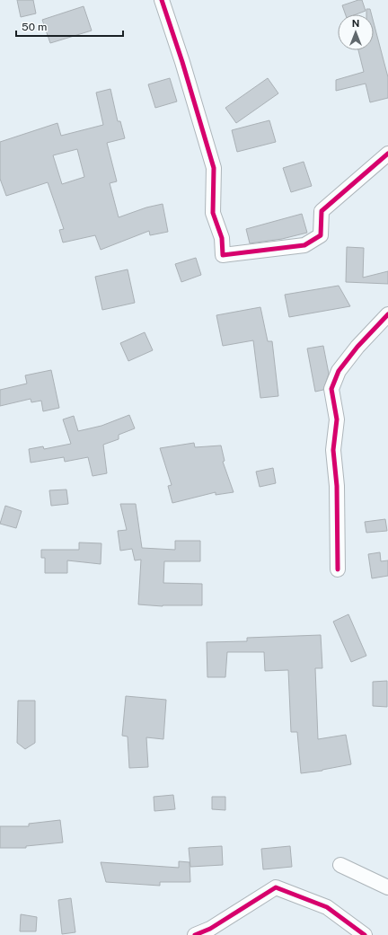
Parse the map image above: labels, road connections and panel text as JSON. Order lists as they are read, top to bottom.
{
  "scale_bar": "50 m",
  "north": "top"
}
